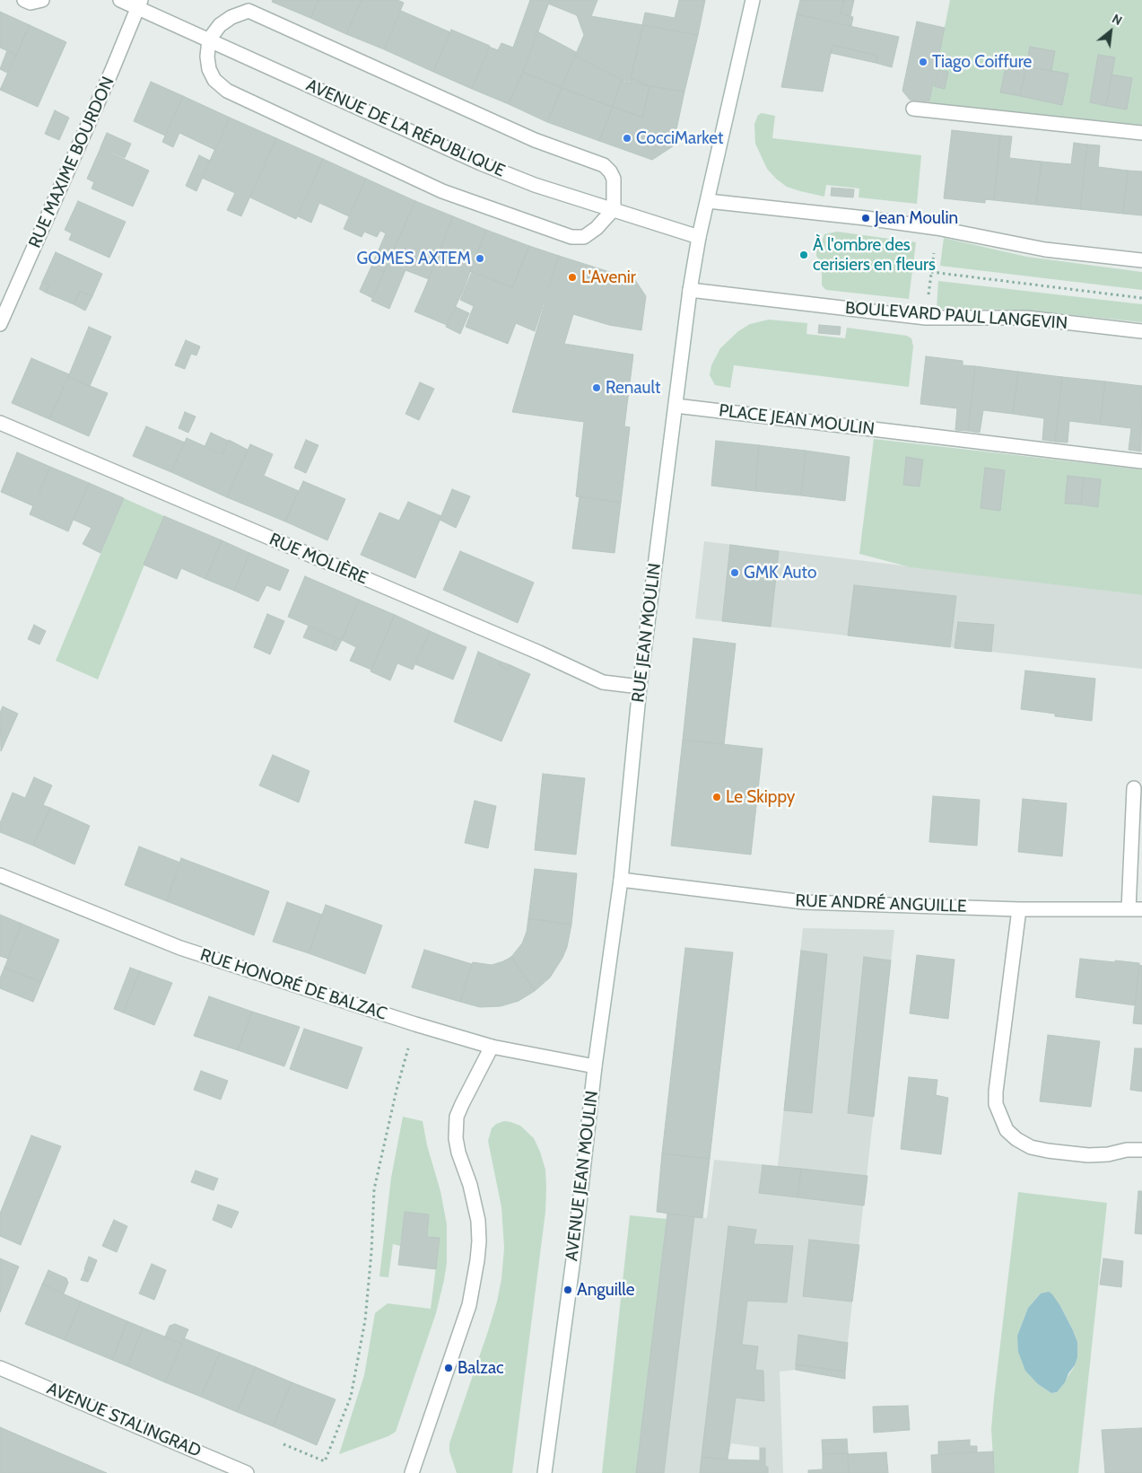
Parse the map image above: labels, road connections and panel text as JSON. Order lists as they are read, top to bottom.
{
  "streets": {
    "street": [
      "AVENUE DE LA RÉPUBLIQUE",
      "RUE MAXIME BOURDON",
      "BOULEVARD PAUL LANGEVIN",
      "PLACE JEAN MOULIN",
      "RUE MOLIÈRE",
      "RUE JEAN MOULIN",
      "RUE ANDRÉ ANGUILLE",
      "RUE HONORÉ DE BALZAC",
      "AVENUE JEAN MOULIN",
      "AVENUE STALINGRAD"
    ]
  },
  "crossings": [
    ["AVENUE DE LA RÉPUBLIQUE", "RUE MAXIME BOURDON"],
    ["AVENUE DE LA RÉPUBLIQUE", "RUE JEAN MOULIN"],
    ["BOULEVARD PAUL LANGEVIN", "RUE JEAN MOULIN"],
    ["PLACE JEAN MOULIN", "RUE JEAN MOULIN"],
    ["RUE MOLIÈRE", "RUE JEAN MOULIN"],
    ["RUE JEAN MOULIN", "RUE ANDRÉ ANGUILLE"],
    ["RUE JEAN MOULIN", "RUE HONORÉ DE BALZAC"],
    ["RUE JEAN MOULIN", "AVENUE JEAN MOULIN"],
    ["RUE HONORÉ DE BALZAC", "AVENUE JEAN MOULIN"]
  ],
  "places": [
    "Tiago Coiffure",
    "CocciMarket",
    "Jean Moulin",
    "À l'ombre des cerisiers en fleurs",
    "GOMES AXTEM",
    "L'Avenir",
    "Renault",
    "GMK Auto",
    "Le Skippy",
    "Anguille",
    "Balzac"
  ],
  "north": "top right"
}
